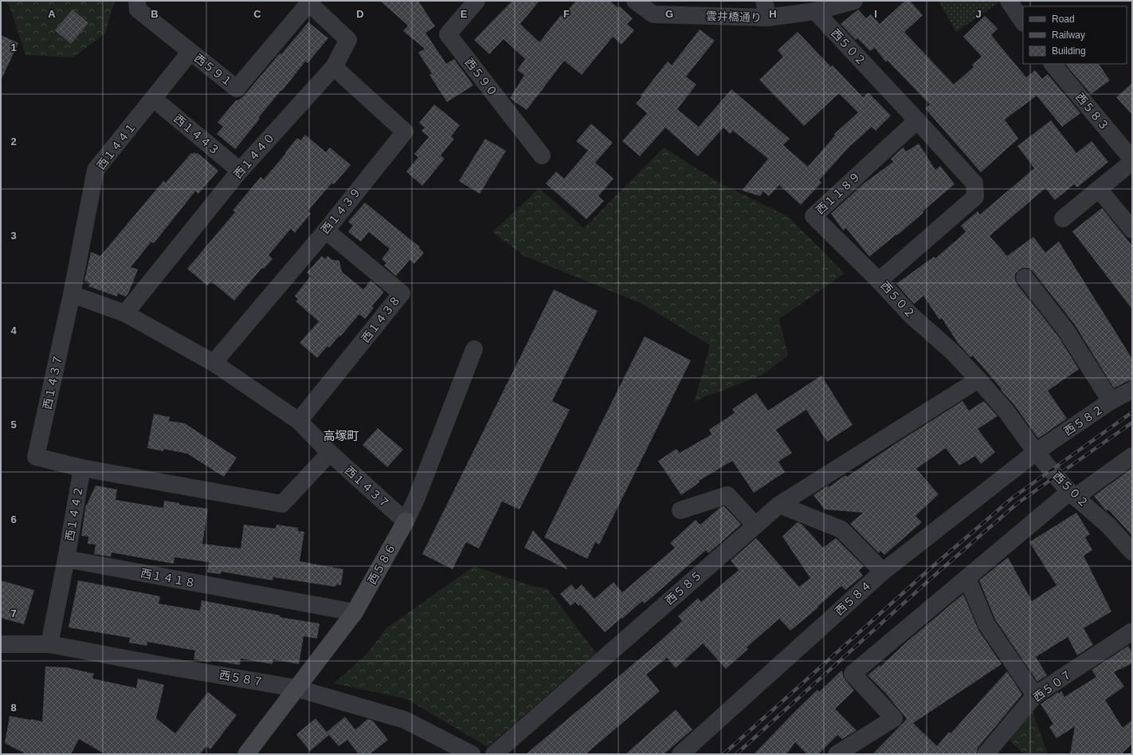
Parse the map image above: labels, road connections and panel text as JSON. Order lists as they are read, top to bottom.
{
  "streets": {
    "street": [
      "雲井橋通り",
      "西５０２",
      "西５９１",
      "西５９０",
      "西５８３",
      "西１４４３",
      "西１４４１",
      "西１４４０",
      "西１１８９",
      "西１４３９",
      "西１４３８",
      "西１４３７",
      "西５８２",
      "西１４４２",
      "西５８６",
      "西１４１８",
      "西５８５",
      "西５８４",
      "西５８７",
      "西５０７"
    ]
  },
  "crossings": [
    ["雲井橋通り", "西５０２"],
    ["西５０２", "西１１８９"],
    ["西５０２", "西５８２"],
    ["西５０２", "西５８５"],
    ["西５０２", "西５８４"],
    ["西５９１", "西１４４１"],
    ["西５９１", "西１４４０"],
    ["西１４４３", "西１４４１"],
    ["西１４４３", "西１４４０"],
    ["西１４４１", "西１４３７"],
    ["西１４４０", "西１４３９"],
    ["西１４４０", "西１４３７"],
    ["西１４３９", "西１４３８"],
    ["西１４３９", "西１４３７"],
    ["西１４３８", "西１４３７"],
    ["西１４３７", "西１４４２"],
    ["西１４３７", "西５８６"],
    ["西５８２", "西５８４"],
    ["西１４４２", "西１４１８"],
    ["西５８６", "西１４１８"],
    ["西５８６", "西５８７"]
  ],
  "districts": ["高塚町"],
  "legend": ["Road", "Railway", "Building"],
  "grid": {
    "columns": [
      "A",
      "B",
      "C",
      "D",
      "E",
      "F",
      "G",
      "H",
      "I",
      "J"
    ],
    "rows": [
      "1",
      "2",
      "3",
      "4",
      "5",
      "6",
      "7",
      "8"
    ]
  }
}
